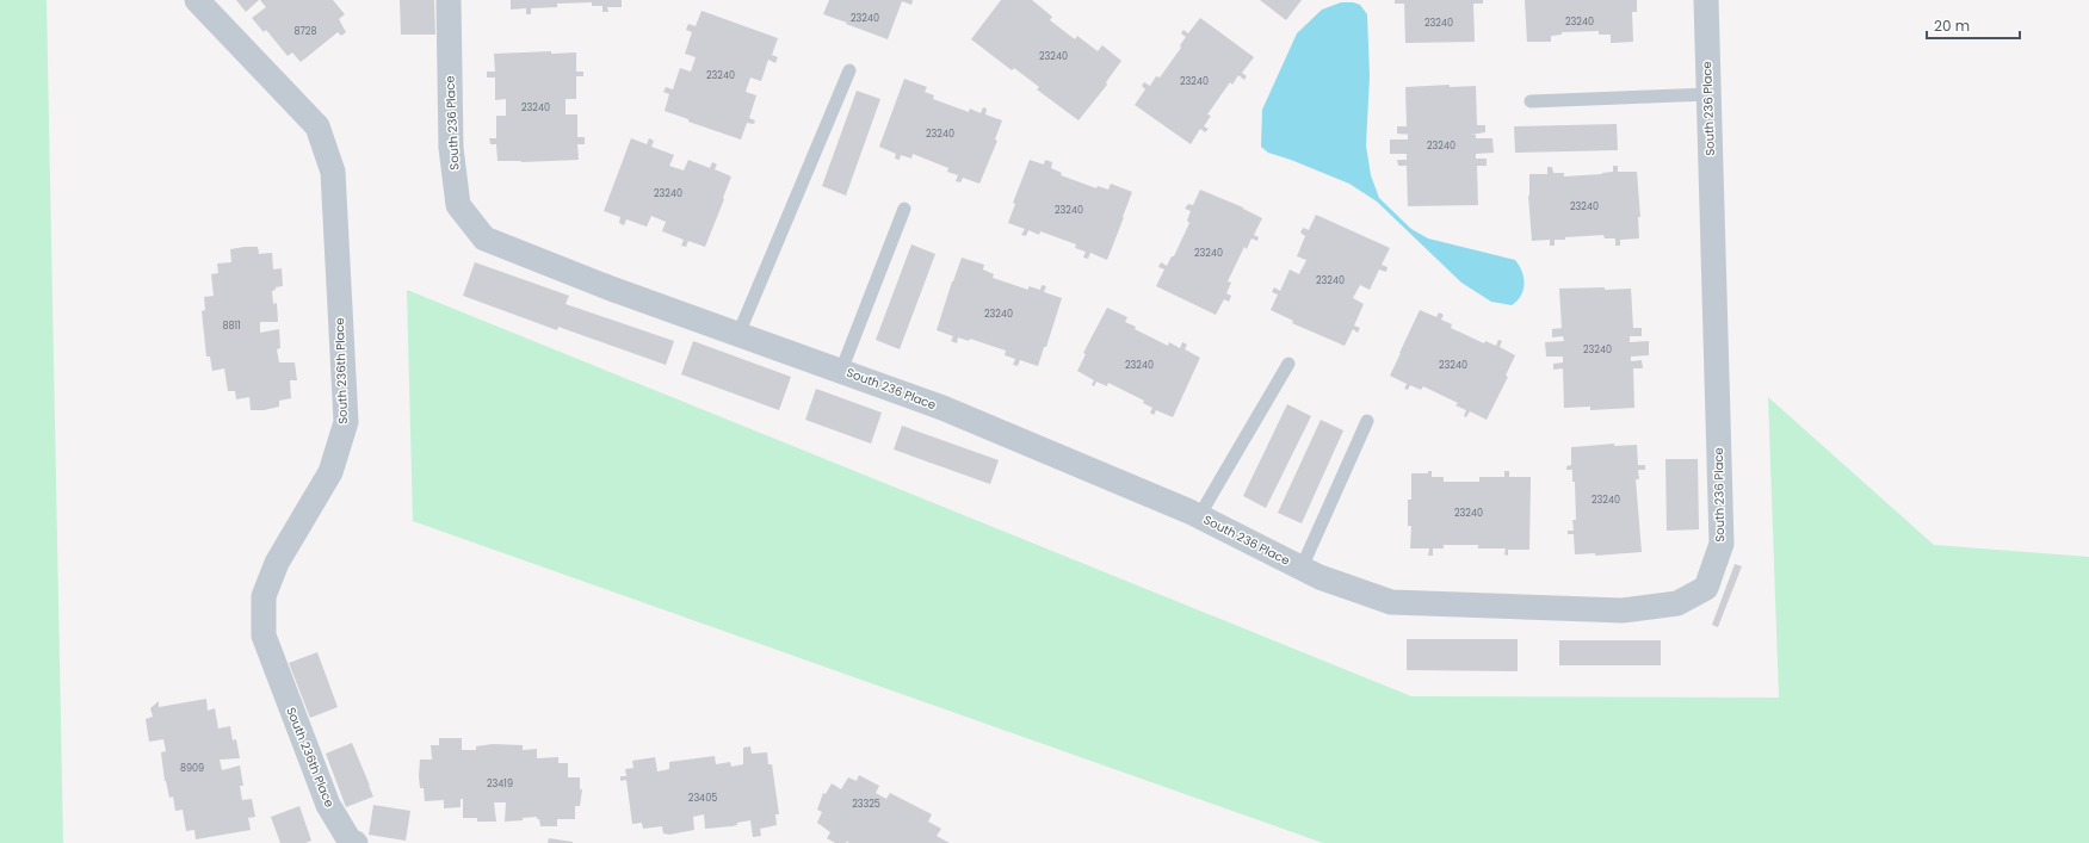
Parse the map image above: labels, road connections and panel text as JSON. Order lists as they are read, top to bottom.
{
  "streets": {
    "street": ["South 236 Place", "South 236th Place"]
  },
  "house_numbers": [
    "23240",
    "23240",
    "23240",
    "8728",
    "23240",
    "23240",
    "23240",
    "23240",
    "23240",
    "23240",
    "23240",
    "23240",
    "23240",
    "23240",
    "23240",
    "23240",
    "8811",
    "23240",
    "23240",
    "23240",
    "23240",
    "23240",
    "8909",
    "23419",
    "23405",
    "23325"
  ],
  "scale_bar": "20 m"
}
